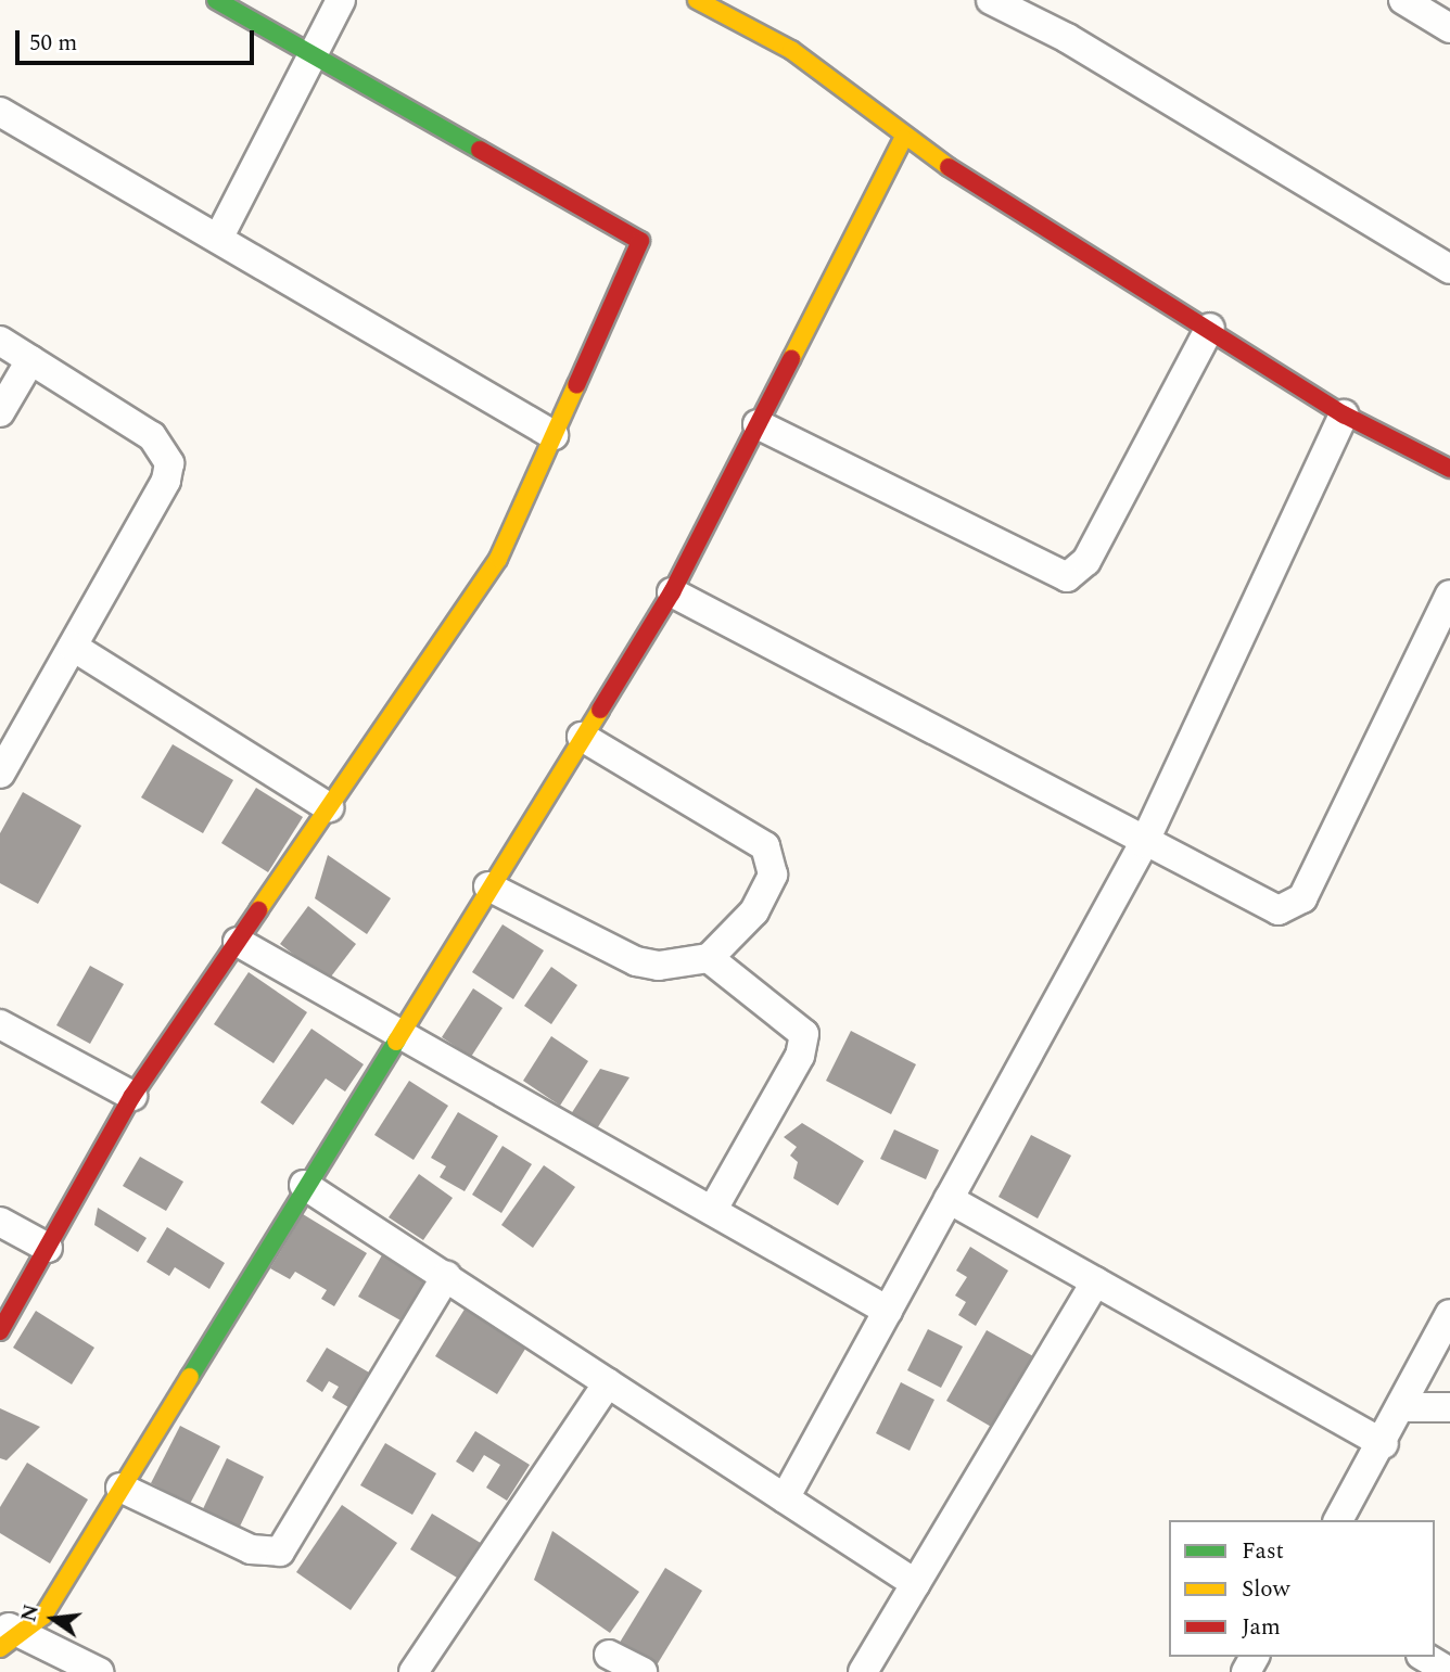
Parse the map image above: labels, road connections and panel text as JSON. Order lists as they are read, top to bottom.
{
  "legend": ["Fast", "Slow", "Jam"],
  "scale_bar": "50 m",
  "north": "left"
}
